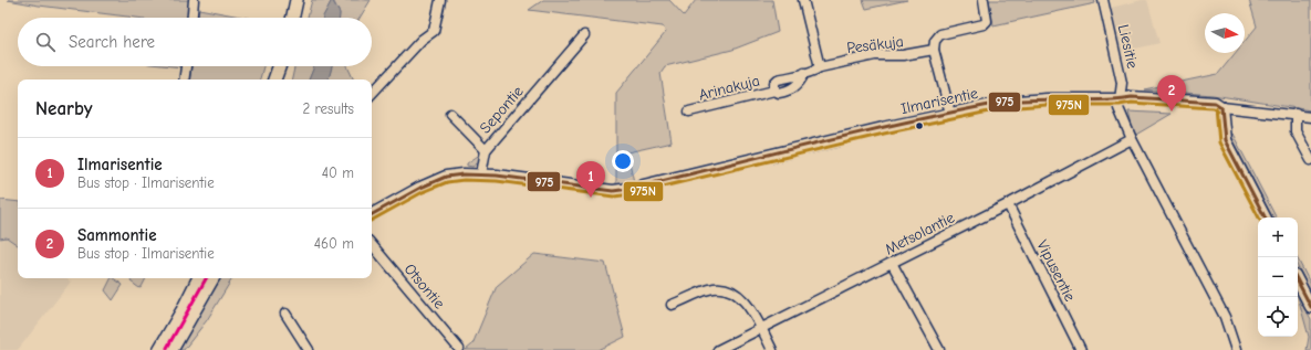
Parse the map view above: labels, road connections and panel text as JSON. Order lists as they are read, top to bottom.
{
  "streets": {
    "street": [
      "Pesäkuja",
      "Liesitie",
      "Arinakuja",
      "Ilmarisentie",
      "Sepontie",
      "Metsolantie",
      "Vipusentie",
      "Otsontie"
    ]
  },
  "crossings": [
    ["Pesäkuja", "Arinakuja"],
    ["Liesitie", "Ilmarisentie"],
    ["Liesitie", "Metsolantie"],
    ["Ilmarisentie", "Sepontie"],
    ["Metsolantie", "Vipusentie"]
  ],
  "lines": ["transit line 975", "transit line 975N"],
  "north": "right",
  "page": {
    "search": "Search here",
    "pins": ["2", "1"],
    "heading": ["Nearby", "2 results"],
    "list": [
      {
        "mark": "1",
        "name": "Ilmarisentie",
        "note": "Bus stop · Ilmarisentie",
        "value": "40 m"
      },
      {
        "mark": "2",
        "name": "Sammontie",
        "note": "Bus stop · Ilmarisentie",
        "value": "460 m"
      }
    ],
    "map_buttons": ["+", "−"]
  }
}
